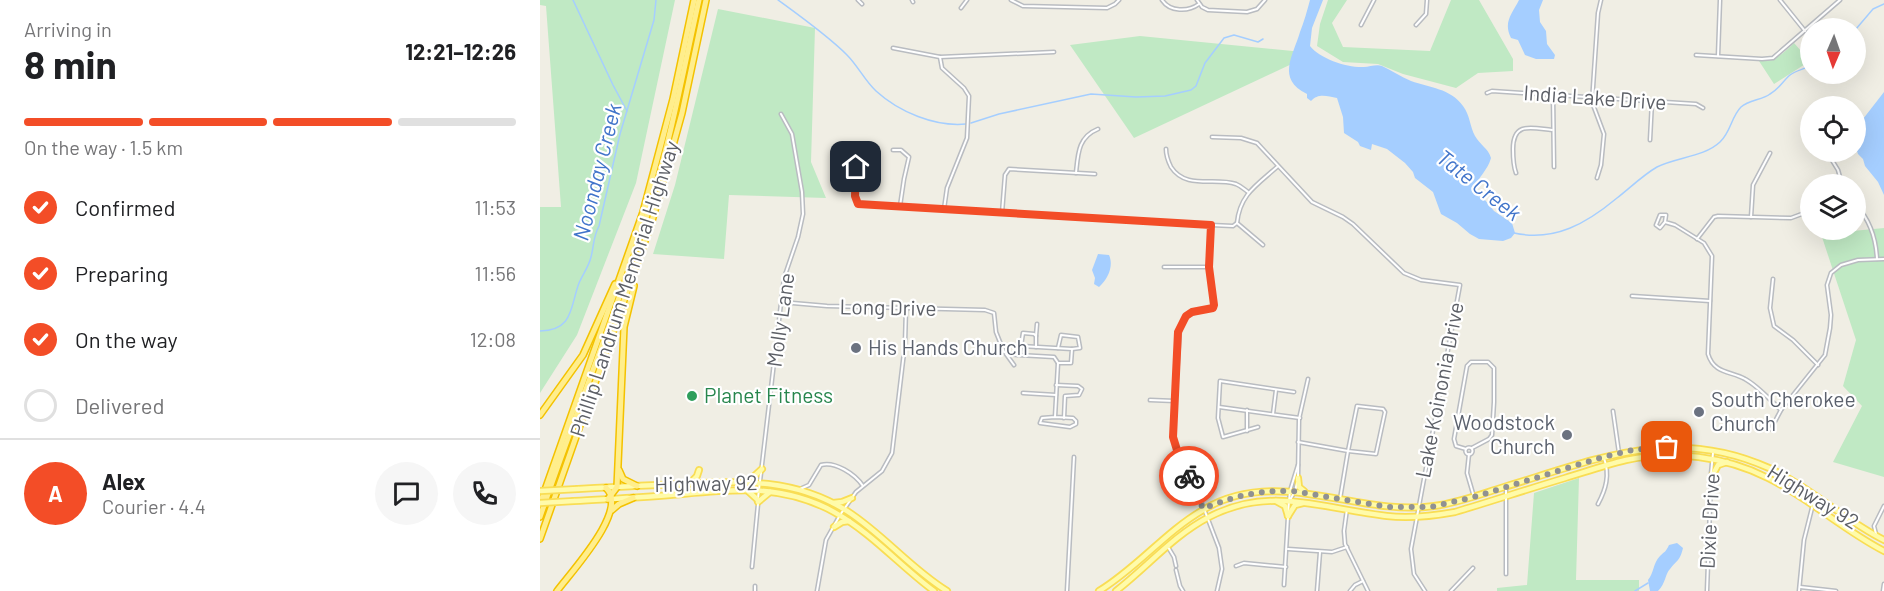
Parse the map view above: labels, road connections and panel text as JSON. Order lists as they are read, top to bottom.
{
  "streets": {
    "highway": ["Phillip Landrum Memorial Highway"],
    "main road": ["Highway 92"],
    "street": [
      "India Lake Drive",
      "Long Drive",
      "Molly Lane",
      "Lake Koinonia Drive",
      "Dixie Drive"
    ]
  },
  "crossings": [
    ["Phillip Landrum Memorial Highway", "Highway 92"],
    ["Long Drive", "Molly Lane"],
    ["Molly Lane", "Highway 92"],
    ["Lake Koinonia Drive", "Highway 92"],
    ["Highway 92", "Dixie Drive"]
  ],
  "water": ["Noonday Creek", "Tate Creek"],
  "places": [
    "His Hands Church",
    "Planet Fitness",
    "South Cherokee Church",
    "Woodstock Church"
  ],
  "north": "bottom",
  "page": {
    "heading": ["8 min", "Arriving in", "12:21–12:26"],
    "panel": ["Alex", "Courier · 4.4"],
    "bar": "On the way · 1.5 km",
    "list": [
      ["Confirmed", "11:53"],
      ["Preparing", "11:56"],
      ["On the way", "12:08"],
      "Delivered"
    ],
    "round": "A"
  }
}
